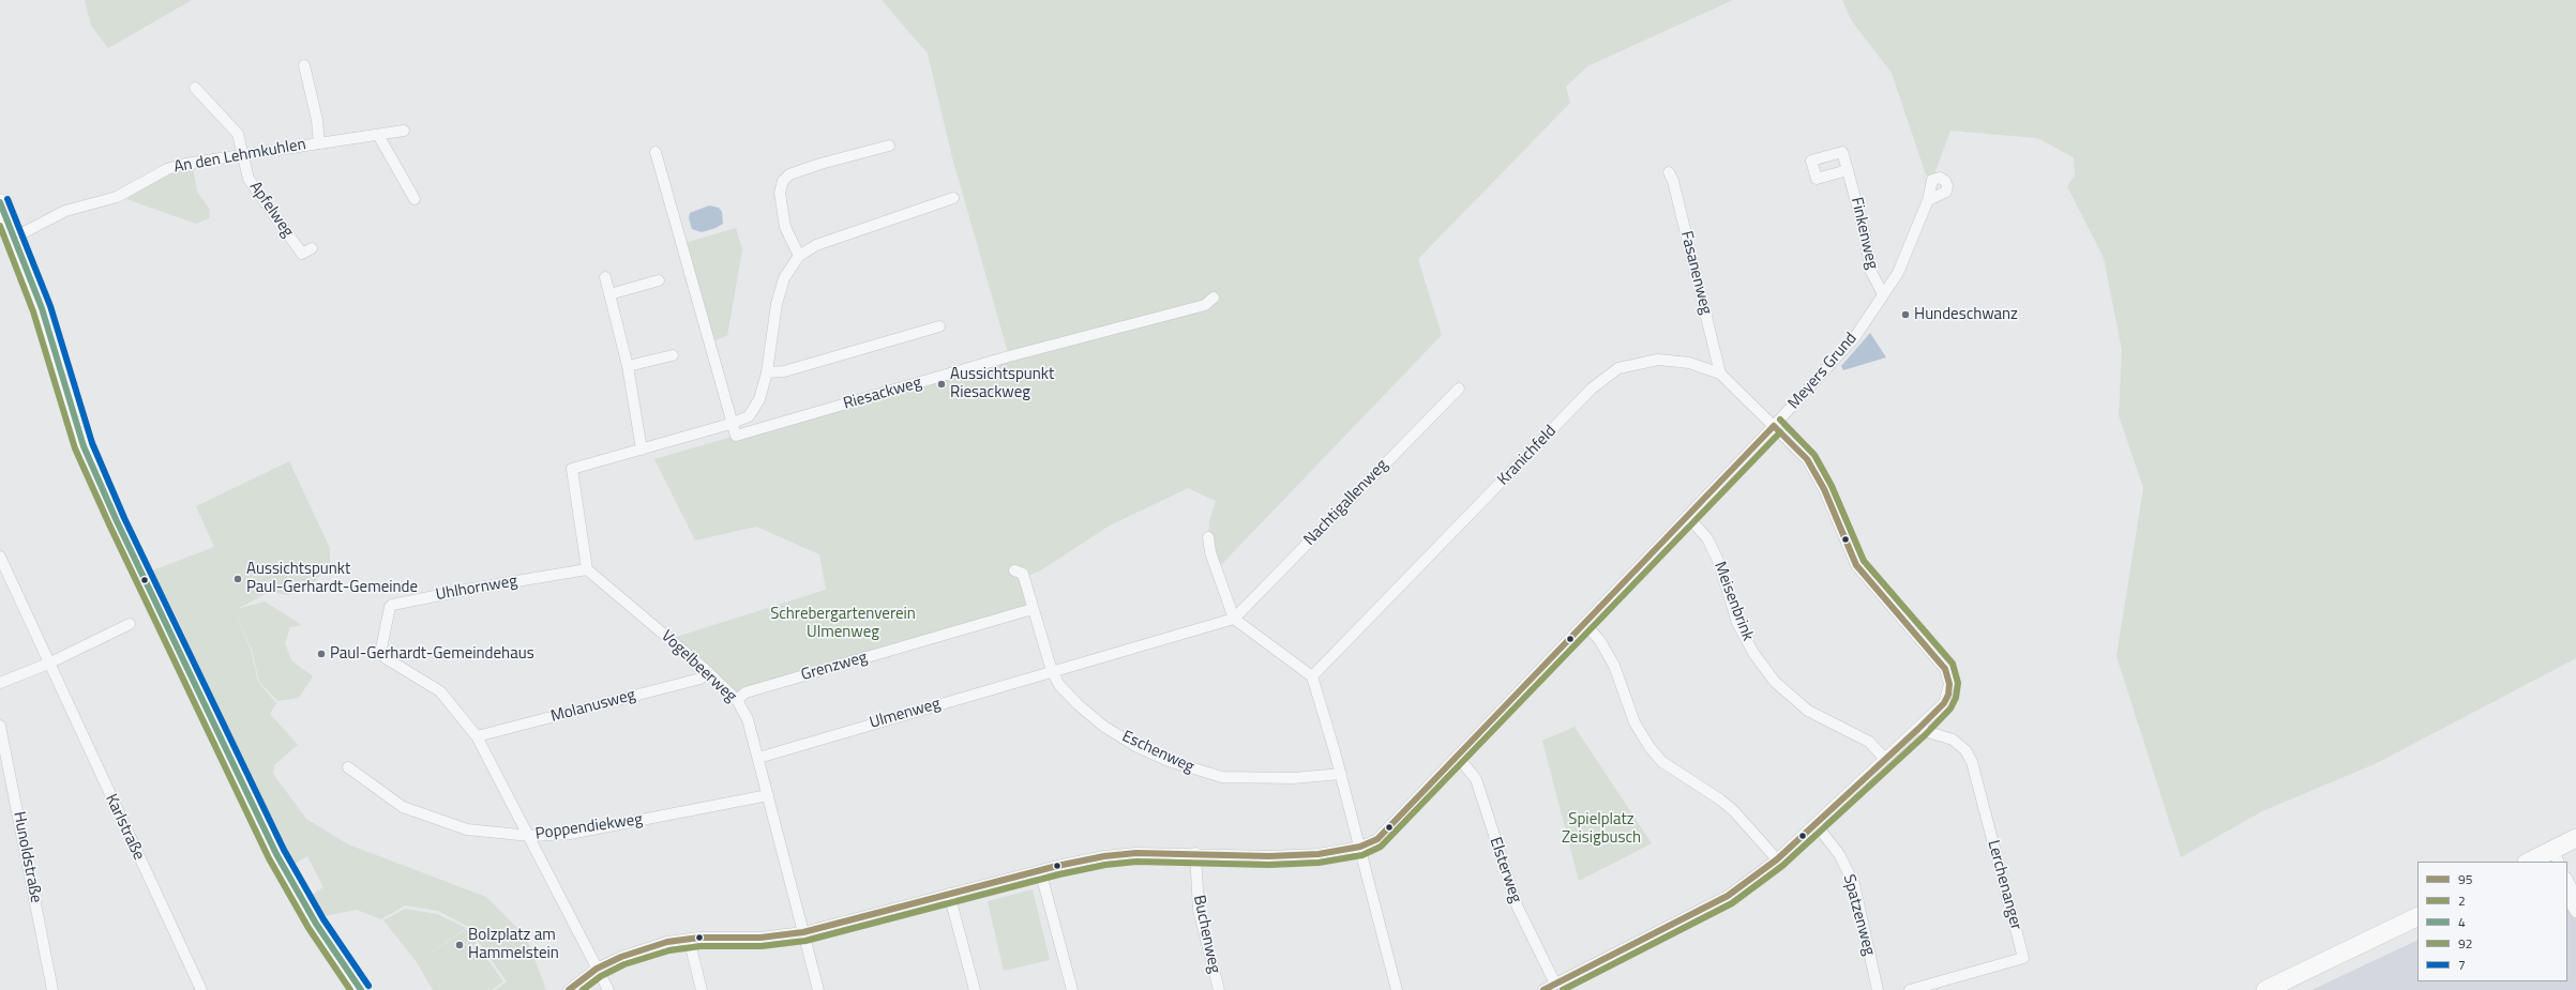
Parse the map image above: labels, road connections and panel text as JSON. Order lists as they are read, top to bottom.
{
  "streets": {
    "street": [
      "An den Lehmkuhlen",
      "Apfelweg",
      "Finkenweg",
      "Fasanenweg",
      "Meyers Grund",
      "Riesackweg",
      "Kranichfeld",
      "Nachtigallenweg",
      "Uhlhornweg",
      "Meisenbrink",
      "Vogelbeerweg",
      "Grenzweg",
      "Molanusweg",
      "Ulmenweg",
      "Eschenweg",
      "Karlstraße",
      "Poppendiekweg",
      "Hunoldstraße",
      "Elsterweg",
      "Lerchenanger",
      "Spatzenweg",
      "Buchenweg"
    ]
  },
  "crossings": [
    ["An den Lehmkuhlen", "Apfelweg"],
    ["Finkenweg", "Meyers Grund"],
    ["Fasanenweg", "Kranichfeld"],
    ["Meyers Grund", "Kranichfeld"],
    ["Meyers Grund", "Meisenbrink"],
    ["Meyers Grund", "Vogelbeerweg"],
    ["Meyers Grund", "Elsterweg"],
    ["Meyers Grund", "Buchenweg"],
    ["Kranichfeld", "Meisenbrink"],
    ["Kranichfeld", "Elsterweg"],
    ["Kranichfeld", "Lerchenanger"],
    ["Kranichfeld", "Spatzenweg"],
    ["Nachtigallenweg", "Ulmenweg"],
    ["Uhlhornweg", "Vogelbeerweg"],
    ["Uhlhornweg", "Molanusweg"],
    ["Vogelbeerweg", "Grenzweg"],
    ["Vogelbeerweg", "Molanusweg"],
    ["Vogelbeerweg", "Ulmenweg"],
    ["Vogelbeerweg", "Poppendiekweg"],
    ["Ulmenweg", "Eschenweg"]
  ],
  "parks": ["Schrebergartenverein Ulmenweg", "Spielplatz Zeisigbusch"],
  "places": [
    "Hundeschwanz",
    "Aussichtspunkt Riesackweg",
    "Aussichtspunkt Paul-Gerhardt-Gemeinde",
    "Paul-Gerhardt-Gemeindehaus",
    "Bolzplatz am Hammelstein"
  ],
  "lines": [
    "transit line 7",
    "transit line 4",
    "transit line 92",
    "transit line 2",
    "transit line 95"
  ],
  "legend": [
    "95",
    "2",
    "4",
    "92",
    "7"
  ]
}
